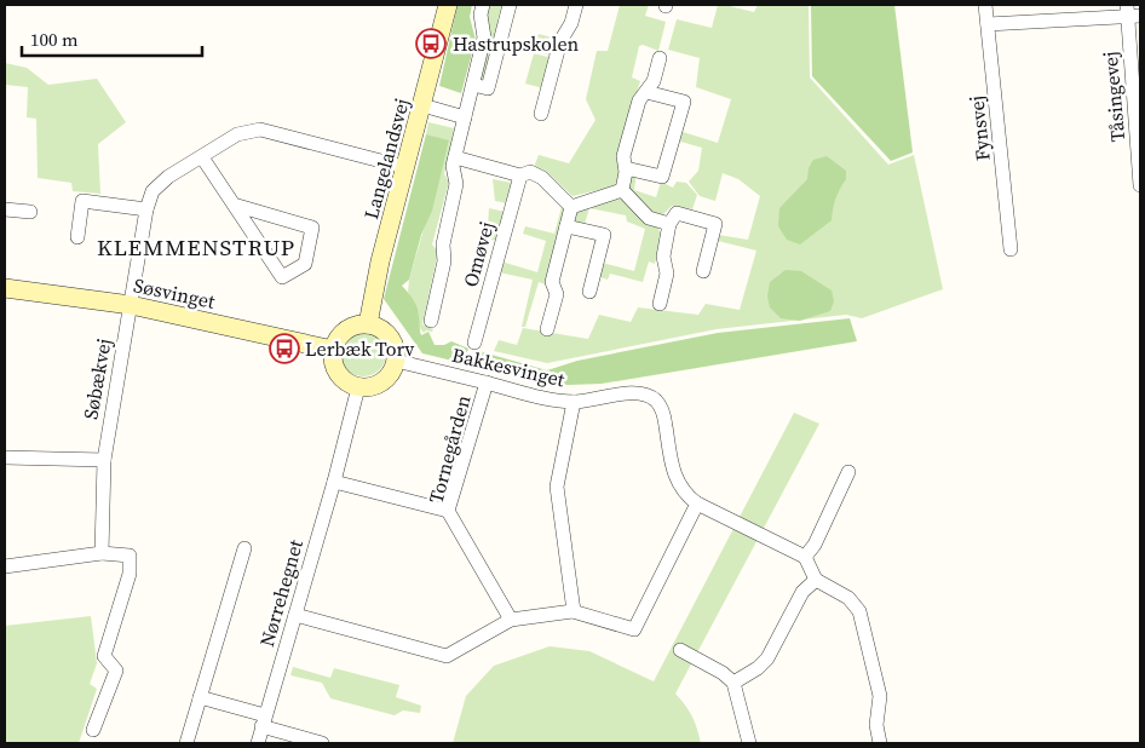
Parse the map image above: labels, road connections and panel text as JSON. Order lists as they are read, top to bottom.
{
  "streets": {
    "street": [
      "Tåsingevej",
      "Fynsvej",
      "Langelandsvej",
      "Omøvej",
      "Søsvinget",
      "Bakkesvinget",
      "Søbækvej",
      "Tornegården",
      "Nørrehegnet"
    ]
  },
  "crossings": [
    ["Langelandsvej", "Søsvinget"],
    ["Langelandsvej", "Bakkesvinget"],
    ["Langelandsvej", "Nørrehegnet"],
    ["Søsvinget", "Bakkesvinget"],
    ["Søsvinget", "Søbækvej"],
    ["Søsvinget", "Nørrehegnet"],
    ["Bakkesvinget", "Tornegården"],
    ["Bakkesvinget", "Nørrehegnet"]
  ],
  "districts": ["KLEMMENSTRUP"],
  "places": {
    "bus stop": ["Hastrupskolen", "Lerbæk Torv"]
  },
  "scale_bar": "100 m"
}
